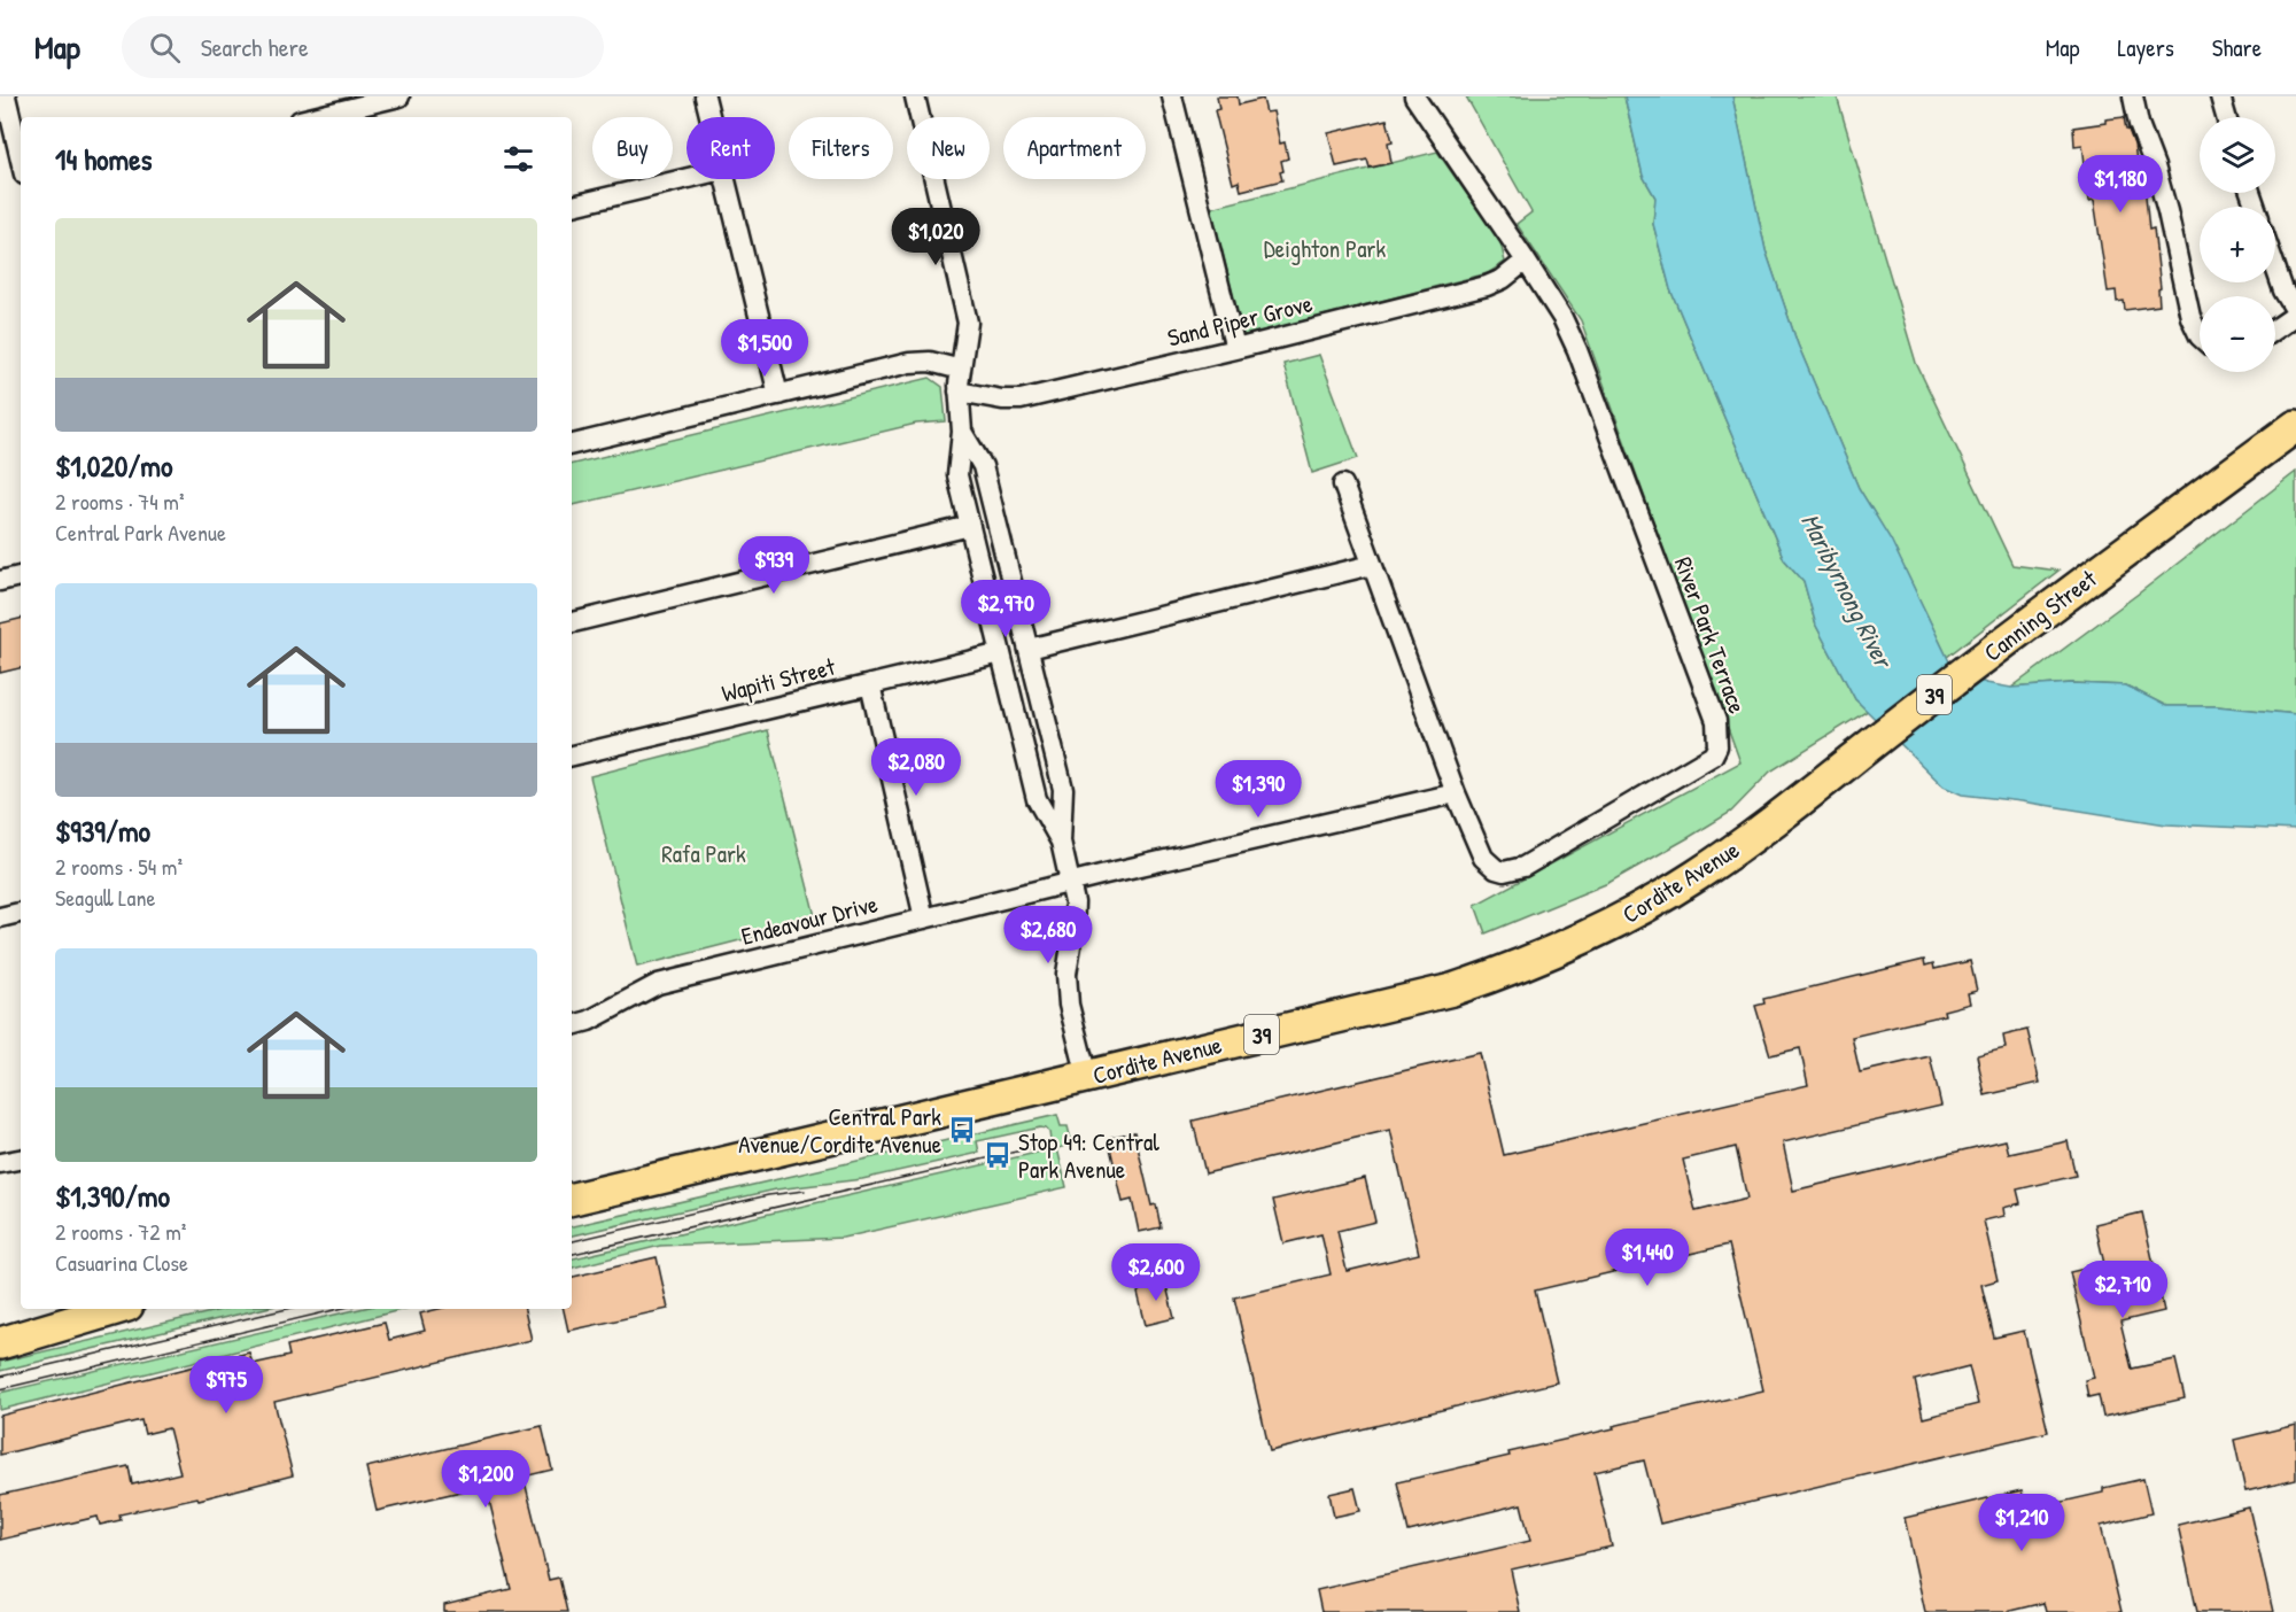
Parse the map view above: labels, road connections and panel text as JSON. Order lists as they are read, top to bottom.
{
  "streets": {
    "main road": ["Canning Street", "39", "Cordite Avenue"],
    "street": [
      "Sand Piper Grove",
      "River Park Terrace",
      "Wapiti Street",
      "Endeavour Drive"
    ]
  },
  "crossings": [
    ["Sand Piper Grove", "River Park Terrace"],
    ["Canning Street", "Cordite Avenue"],
    ["River Park Terrace", "Endeavour Drive"]
  ],
  "water": ["Maribyrnong River"],
  "parks": ["Deighton Park", "Rafa Park"],
  "places": {
    "bus stop": ["Central Park Avenue/Cordite Avenue", "Stop 49: Central Park Avenue"]
  },
  "page": {
    "header": "Map",
    "search": "Search here",
    "nav": ["Map", "Layers", "Share"],
    "map_buttons": ["+", "−"],
    "chip": [
      "Buy",
      "Rent",
      "Filters",
      "New",
      "Apartment"
    ],
    "heading": "14 homes",
    "price": [
      "$1,180",
      "$1,020",
      "$1,500",
      "$939",
      "$2,970",
      "$2,080",
      "$1,390",
      "$2,680",
      "$1,440",
      "$2,600",
      "$2,710",
      "$975",
      "$1,200",
      "$1,210"
    ],
    "list": [
      {
        "name": "$1,020/mo",
        "note": "2 rooms · 74 m² · Central Park Avenue"
      },
      {
        "name": "$939/mo",
        "note": "2 rooms · 54 m² · Seagull Lane"
      },
      {
        "name": "$1,390/mo",
        "note": "2 rooms · 72 m² · Casuarina Close"
      }
    ]
  }
}
